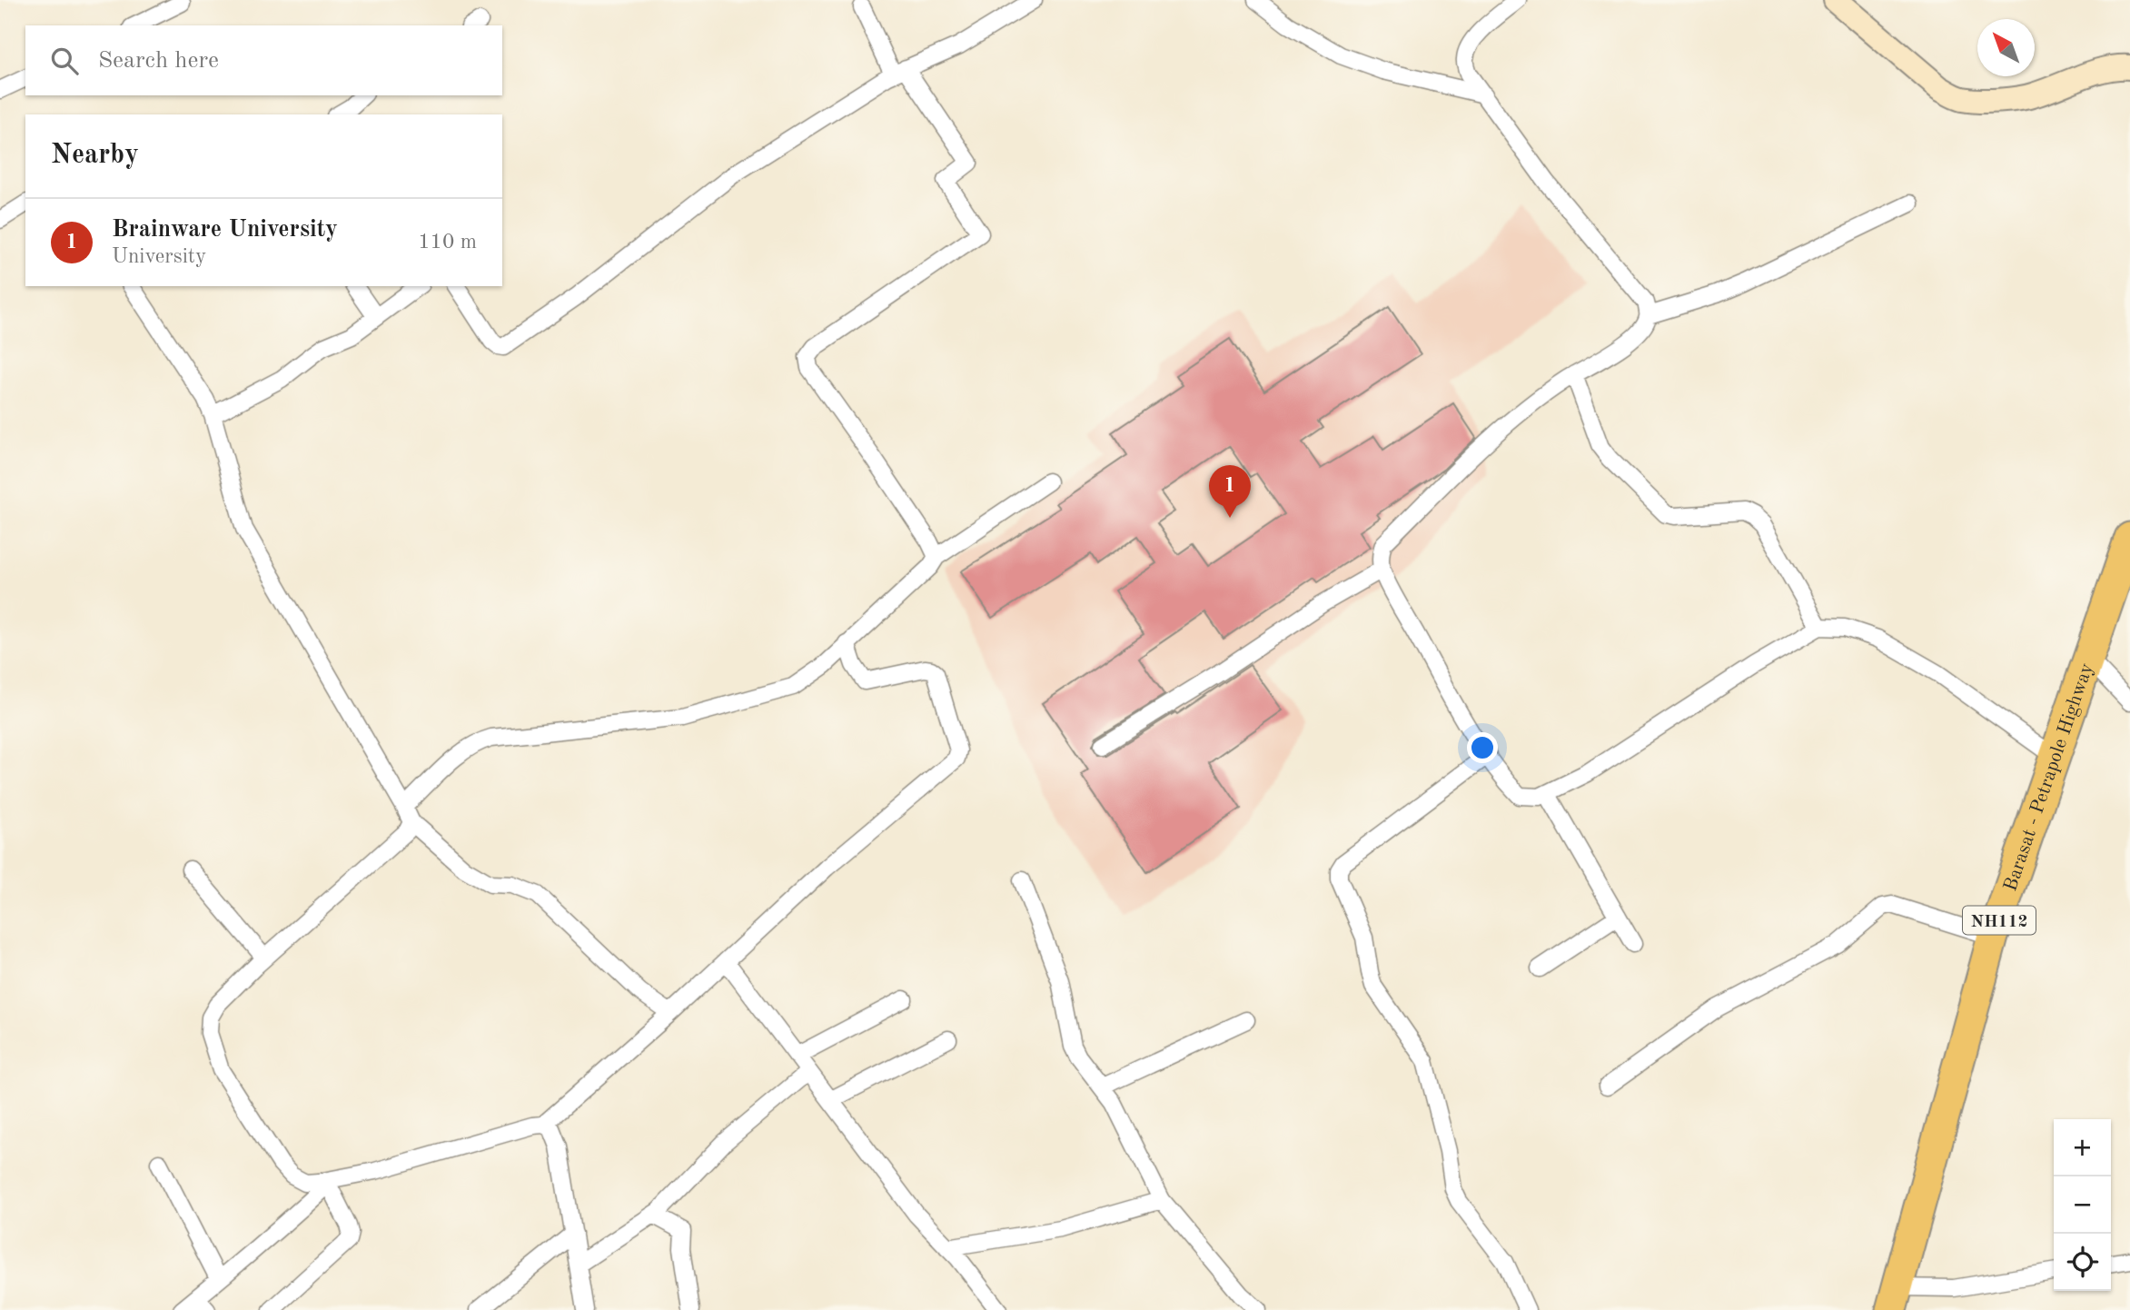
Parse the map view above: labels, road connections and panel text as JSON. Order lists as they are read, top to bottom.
{
  "streets": {
    "highway": ["Barasat - Petrapole Highway", "NH112"]
  },
  "north": "top left",
  "page": {
    "search": "Search here",
    "heading": "Nearby",
    "list": [
      {
        "mark": "1",
        "name": "Brainware University",
        "note": "University",
        "value": "110 m"
      }
    ],
    "pins": "1",
    "map_buttons": ["+", "−"]
  }
}
